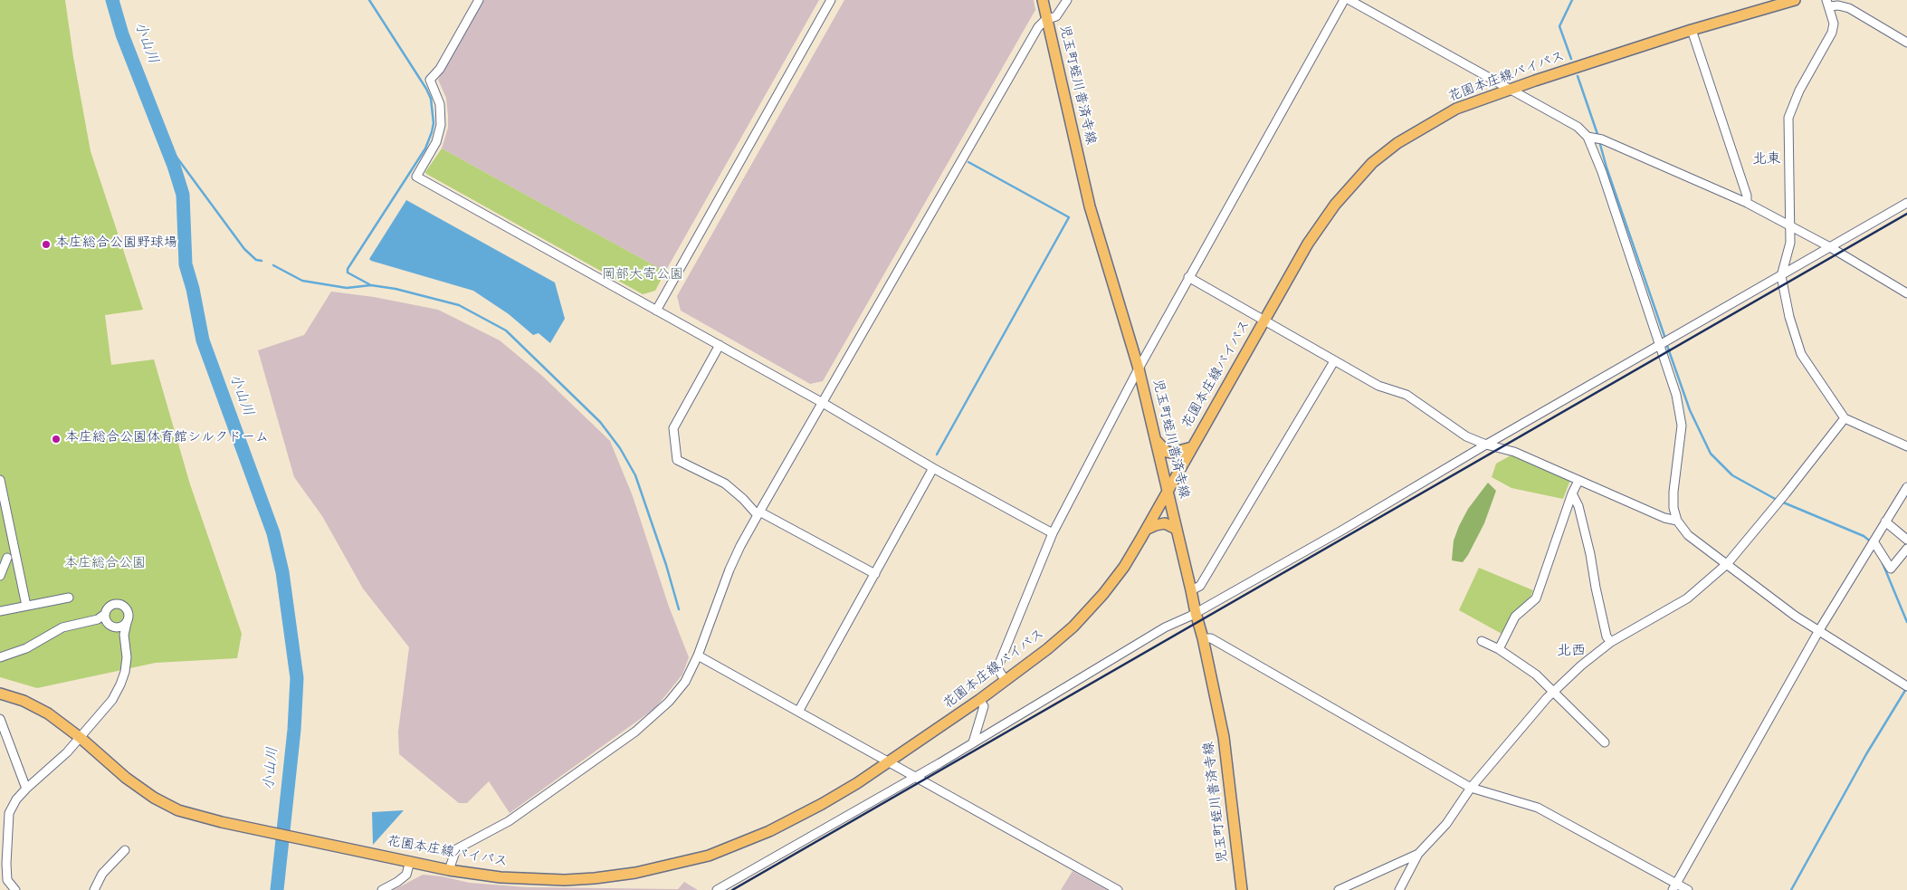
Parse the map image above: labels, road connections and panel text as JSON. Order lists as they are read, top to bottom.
{
  "streets": {
    "main road": ["花園本庄線バイパス", "児玉町蛭川普済寺線"]
  },
  "crossings": [
    ["花園本庄線バイパス", "児玉町蛭川普済寺線"]
  ],
  "districts": ["北東", "北西"],
  "water": ["小山川"],
  "parks": ["岡部大寄公園", "本庄総合公園"],
  "places": ["本庄総合公園野球場", "本庄総合公園体育館シルクドーム"]
}
